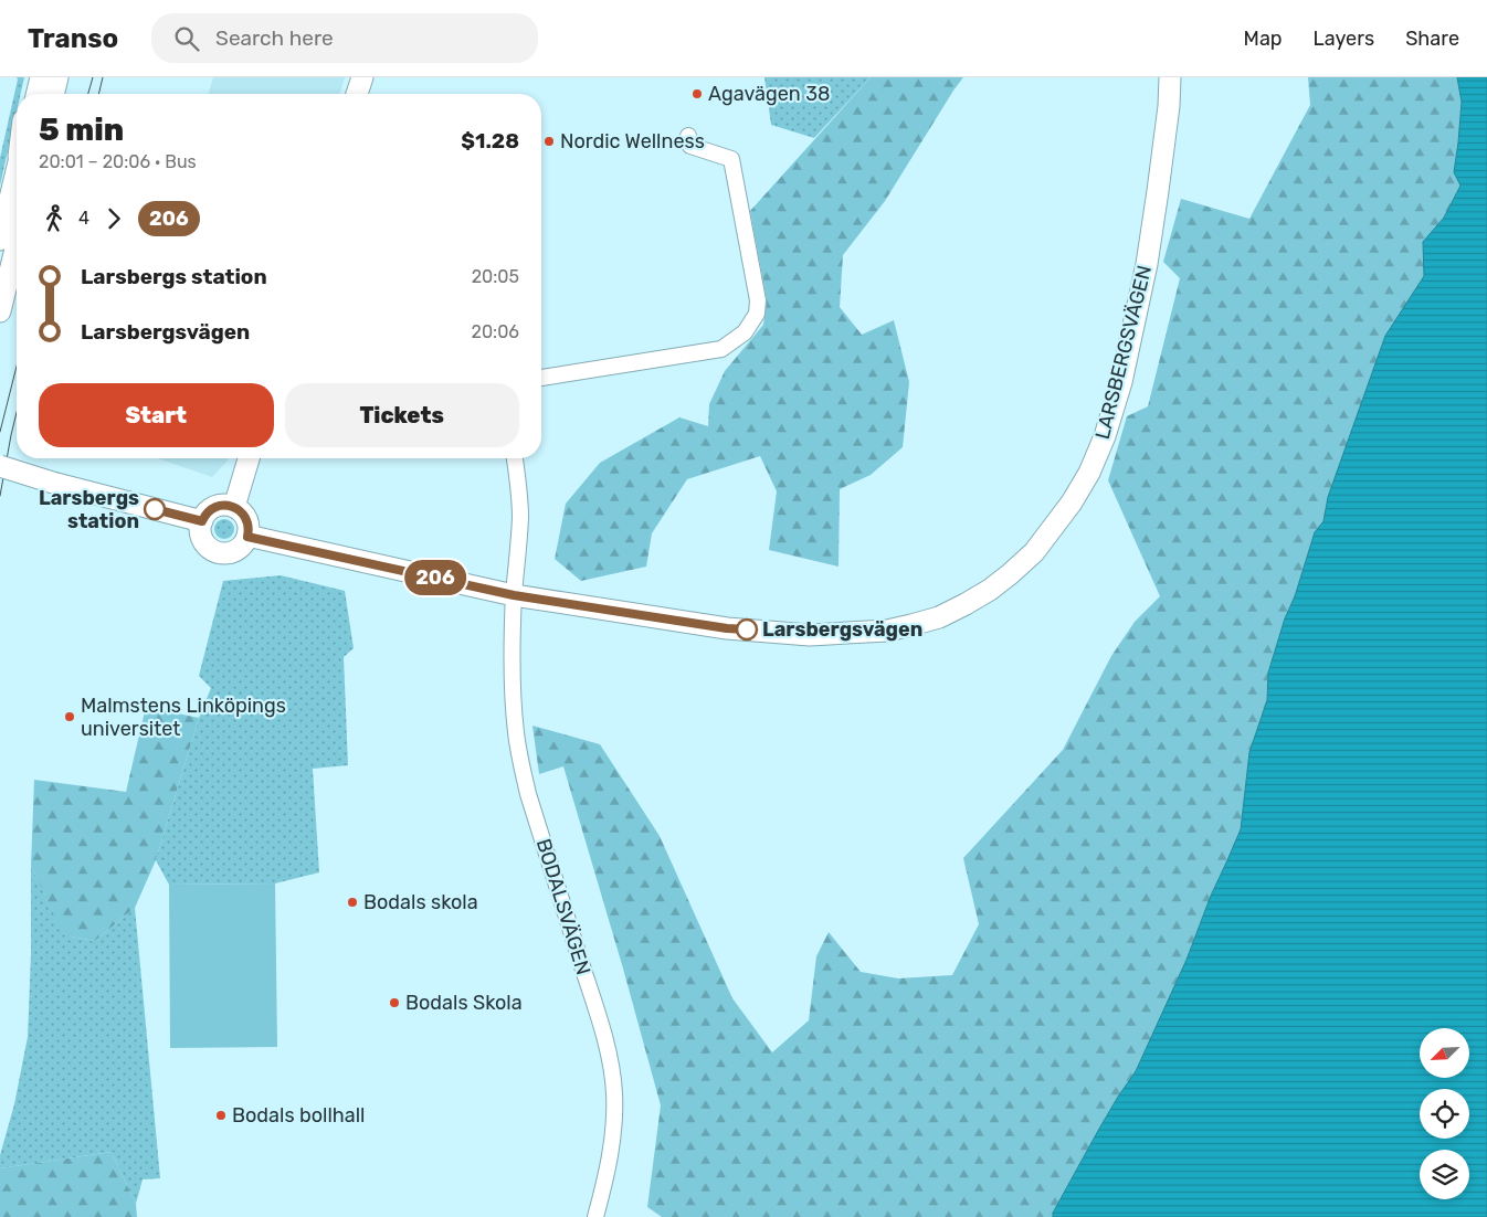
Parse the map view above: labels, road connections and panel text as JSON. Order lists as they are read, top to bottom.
{
  "streets": {
    "street": ["LARSBERGSVÄGEN", "BODALSVÄGEN"]
  },
  "crossings": [
    ["LARSBERGSVÄGEN", "BODALSVÄGEN"]
  ],
  "places": [
    "Agavägen 38",
    "Nordic Wellness",
    "Larsbergs station",
    "Larsbergsvägen",
    "Malmstens Linköpings universitet",
    "Bodals skola",
    "Bodals Skola",
    "Bodals bollhall"
  ],
  "lines": ["bus line 206"],
  "north": "bottom left",
  "page": {
    "header": "Transo",
    "search": "Search here",
    "nav": ["Map", "Layers", "Share"],
    "on_map": "206",
    "heading": ["5 min", "20:01 – 20:06 · Bus", "$1.28"],
    "legs": ["4", "206"],
    "list": [
      {
        "name": "Larsbergs station",
        "value": "20:05"
      },
      {
        "name": "Larsbergsvägen",
        "value": "20:06"
      }
    ],
    "buttons": ["Start", "Tickets"]
  }
}
